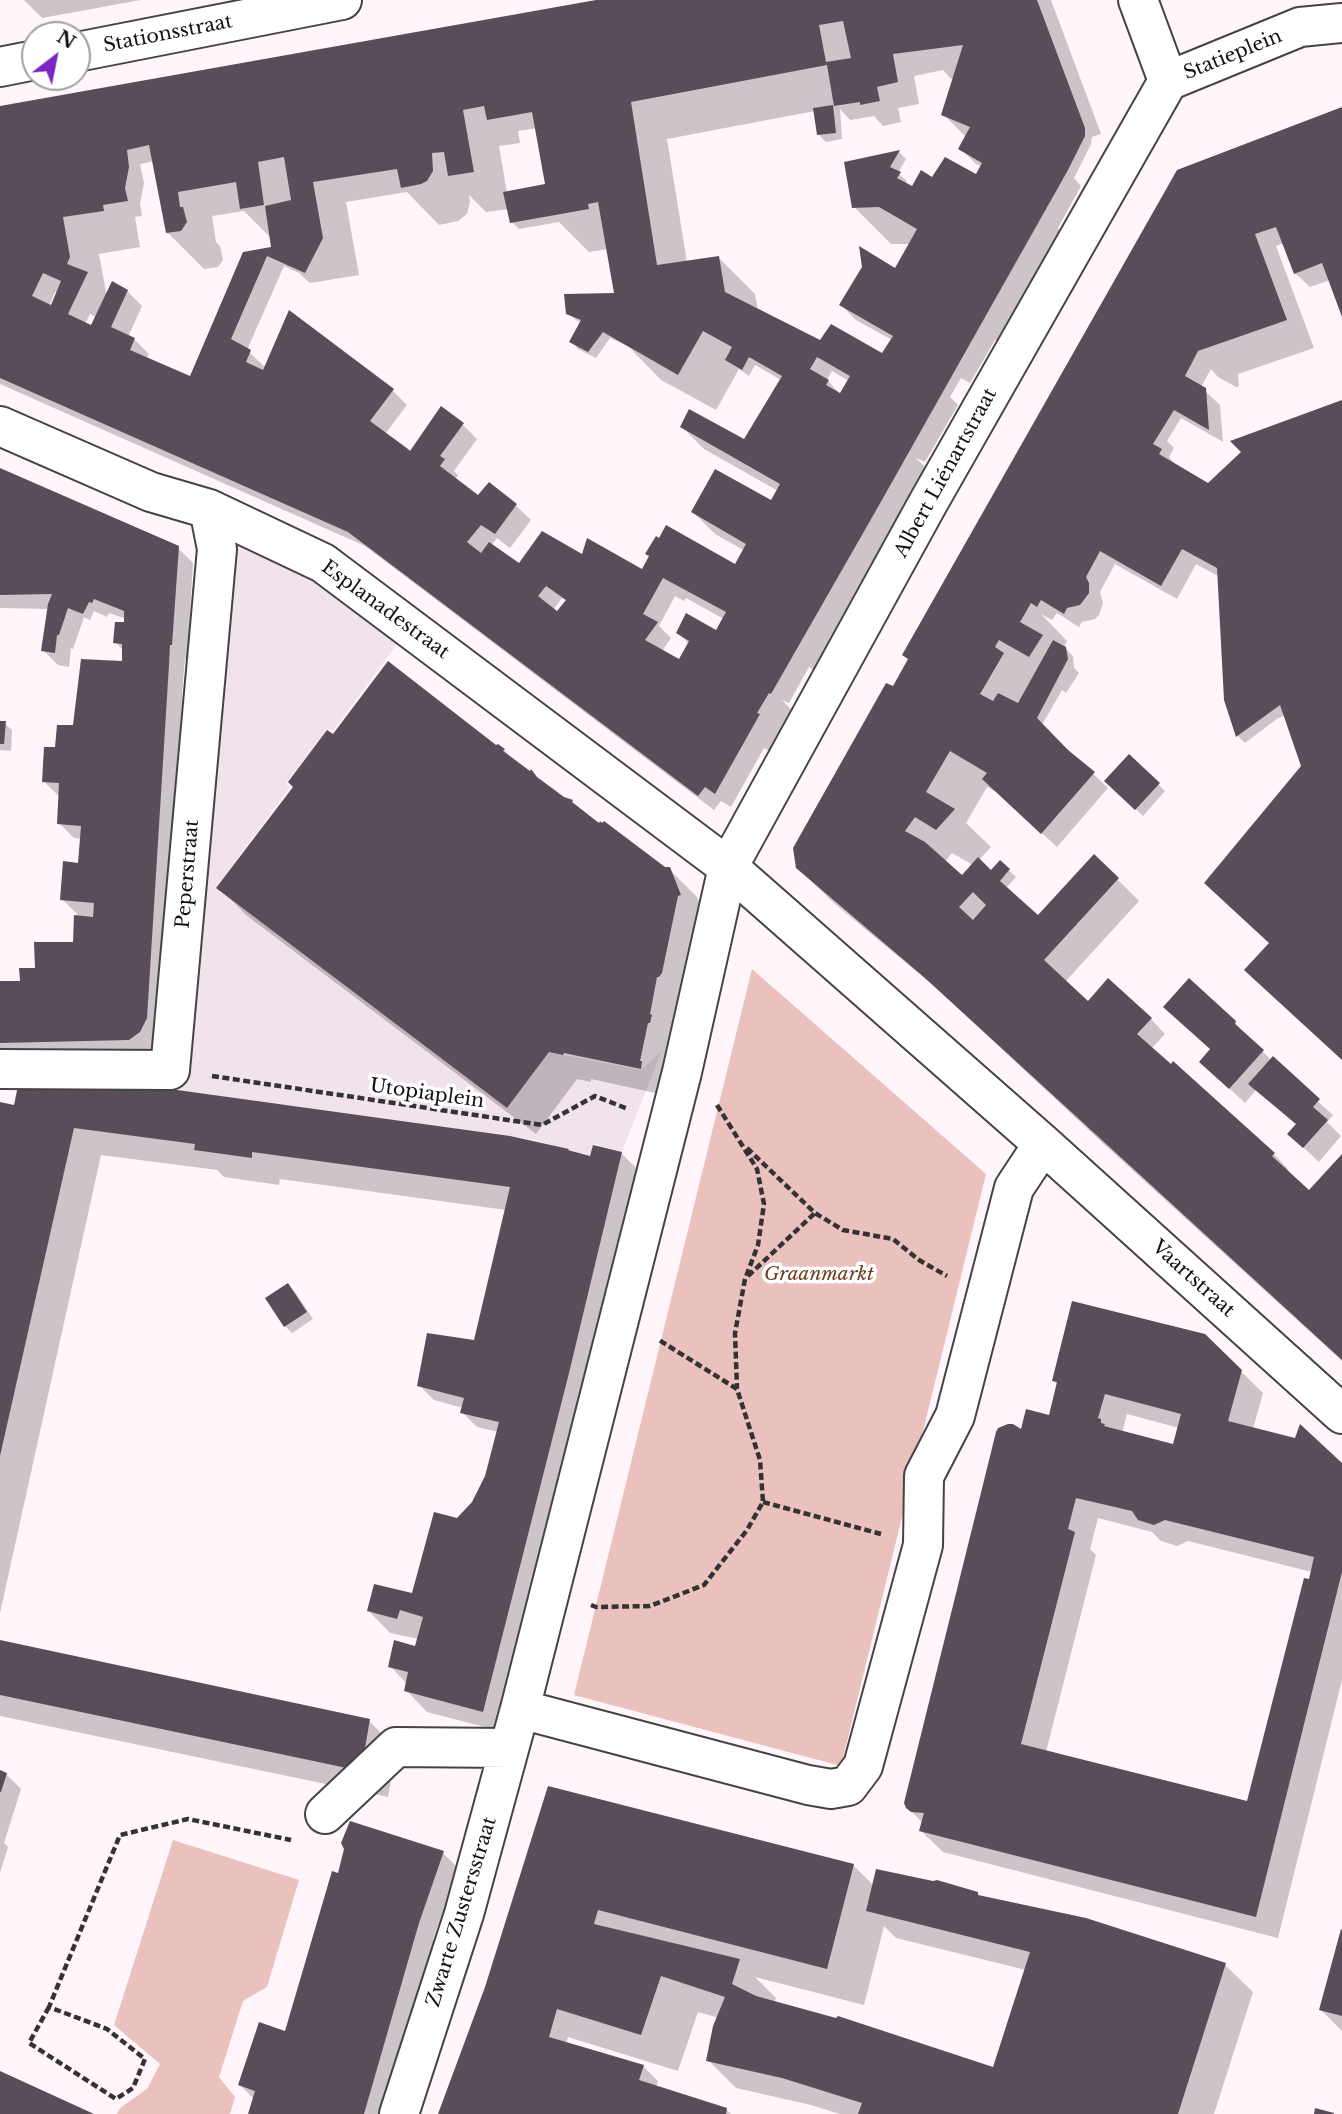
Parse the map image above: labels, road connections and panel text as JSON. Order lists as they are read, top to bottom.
{
  "streets": {
    "street": [
      "Stationsstraat",
      "Statieplein",
      "Albert Liénartstraat",
      "Esplanadestraat",
      "Peperstraat",
      "Vaartstraat",
      "Zwarte Zustersstraat"
    ],
    "path": ["Utopiaplein"]
  },
  "crossings": [
    ["Statieplein", "Albert Liénartstraat"],
    ["Albert Liénartstraat", "Esplanadestraat"],
    ["Esplanadestraat", "Peperstraat"],
    ["Peperstraat", "Utopiaplein"]
  ],
  "parks": ["Graanmarkt"],
  "north": "top right"
}
